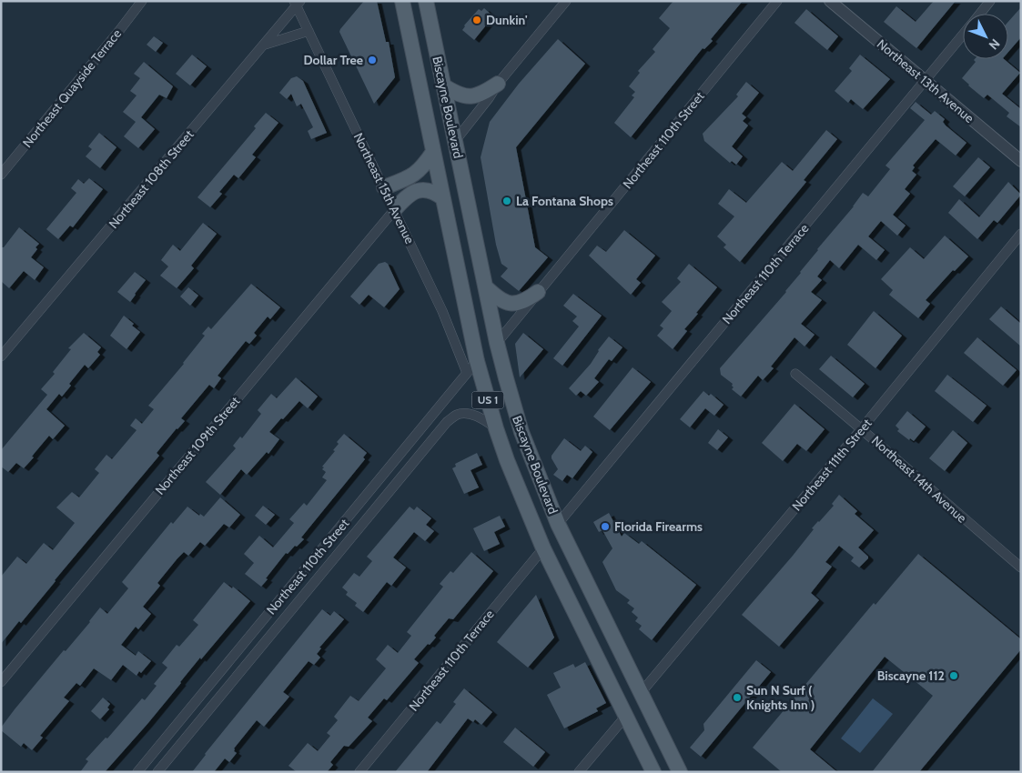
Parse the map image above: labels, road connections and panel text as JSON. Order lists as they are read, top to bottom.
{
  "streets": {
    "main road": ["Biscayne Boulevard", "US 1"],
    "street": [
      "Northeast 13th Avenue",
      "Northeast Quayside Terrace",
      "Northeast 110th Street",
      "Northeast 108th Street",
      "Northeast 15th Avenue",
      "Northeast 110th Terrace",
      "Northeast 109th Street",
      "Northeast 111th Street",
      "Northeast 14th Avenue"
    ]
  },
  "crossings": [
    ["Northeast 13th Avenue", "Northeast 110th Terrace"],
    ["Biscayne Boulevard", "Northeast 110th Street"],
    ["Biscayne Boulevard", "Northeast 110th Terrace"],
    ["Biscayne Boulevard", "Northeast 111th Street"],
    ["Northeast 110th Street", "Northeast 15th Avenue"],
    ["Northeast 108th Street", "Northeast 15th Avenue"],
    ["Northeast 15th Avenue", "Northeast 109th Street"],
    ["Northeast 111th Street", "Northeast 14th Avenue"]
  ],
  "places": [
    "Dunkin'",
    "Dollar Tree",
    "La Fontana Shops",
    "Florida Firearms",
    "Biscayne 112",
    "Sun N Surf ( Knights Inn )"
  ],
  "north": "bottom right"
}
